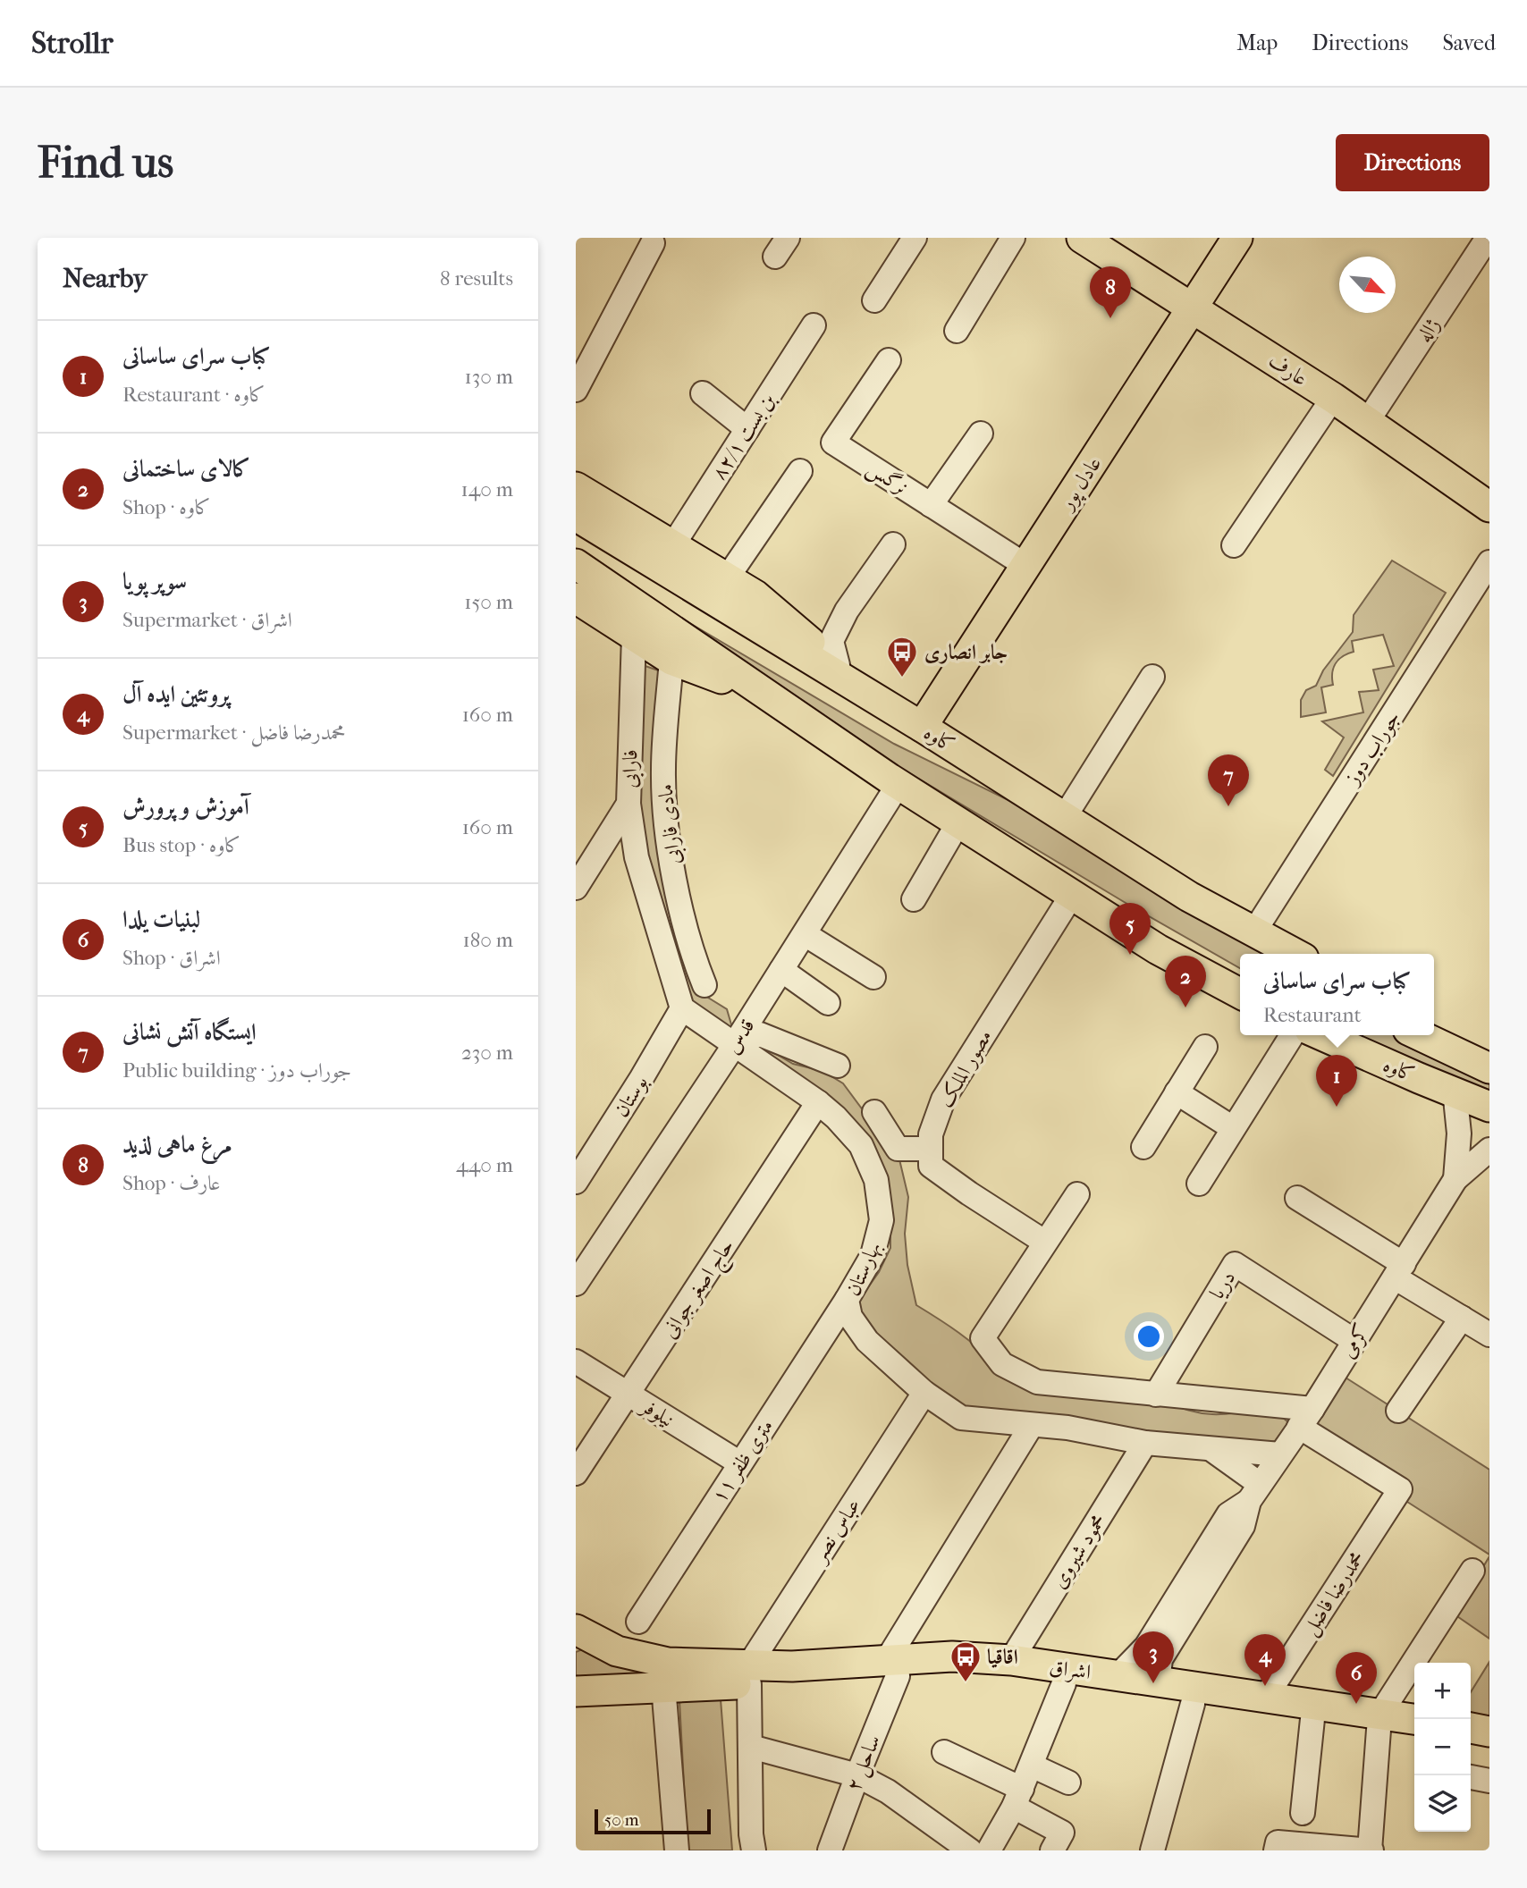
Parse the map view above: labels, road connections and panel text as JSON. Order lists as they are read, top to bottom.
{
  "streets": {
    "main road": [
      "عارف",
      "عادل پور",
      "کاوه",
      "اشراق"
    ],
    "street": [
      "ژاله",
      "بن بست ۸۲/۱",
      "نرگس",
      "جوراب دوز",
      "فارابی",
      "مادی فارابی",
      "قدس",
      "مصور الملک",
      "بوستان",
      "بهارستان",
      "دریا",
      "حاج اصغر جوانی",
      "کرمی",
      "نیلوفر",
      "۱۱ متری ظفر",
      "عباس نصر",
      "محمود شیروی",
      "محمدرضا فاضل",
      "ساحل ۲"
    ]
  },
  "crossings": [
    ["ژاله", "عارف"],
    ["عارف", "عادل پور"],
    ["نرگس", "عادل پور"],
    ["عادل پور", "کاوه"],
    ["کاوه", "جوراب دوز"],
    ["قدس", "بهارستان"],
    ["بوستان", "بهارستان"],
    ["بهارستان", "حاج اصغر جوانی"],
    ["بهارستان", "کرمی"],
    ["بهارستان", "۱۱ متری ظفر"],
    ["بهارستان", "عباس نصر"],
    ["بهارستان", "محمود شیروی"],
    ["دریا", "کرمی"],
    ["حاج اصغر جوانی", "نیلوفر"],
    ["کرمی", "محمدرضا فاضل"],
    ["کرمی", "اشراق"],
    ["نیلوفر", "۱۱ متری ظفر"],
    ["عباس نصر", "اشراق"],
    ["محمود شیروی", "اشراق"],
    ["محمدرضا فاضل", "اشراق"],
    ["اشراق", "ساحل ۲"]
  ],
  "places": {
    "bus stop": ["جابر انصاری", "اقاقیا"]
  },
  "scale_bar": "50 m",
  "north": "bottom right",
  "page": {
    "header": "Strollr",
    "nav": ["Map", "Directions", "Saved"],
    "buttons": "Directions",
    "title": "Find us",
    "heading": ["Nearby", "8 results"],
    "pins": [
      "8",
      "7",
      "5",
      "2",
      "1",
      "3",
      "4",
      "6"
    ],
    "list": [
      {
        "mark": "1",
        "name": "کباب سرای ساسانی",
        "note": "Restaurant · کاوه",
        "value": "130 m"
      },
      {
        "mark": "2",
        "name": "کالای ساختمانی",
        "note": "Shop · کاوه",
        "value": "140 m"
      },
      {
        "mark": "3",
        "name": "سوپر پویا",
        "note": "Supermarket · اشراق",
        "value": "150 m"
      },
      {
        "mark": "4",
        "name": "پروتئین ایده آل",
        "note": "Supermarket · محمدرضا فاضل",
        "value": "160 m"
      },
      {
        "mark": "5",
        "name": "آموزش و پرورش",
        "note": "Bus stop · کاوه",
        "value": "160 m"
      },
      {
        "mark": "6",
        "name": "لبنیات یلدا",
        "note": "Shop · اشراق",
        "value": "180 m"
      },
      {
        "mark": "7",
        "name": "ایستگاه آتش نشانی",
        "note": "Public building · جوراب دوز",
        "value": "230 m"
      },
      {
        "mark": "8",
        "name": "مرغ ماهی لذید",
        "note": "Shop · عارف",
        "value": "440 m"
      }
    ],
    "popup": ["کباب سرای ساسانی", "Restaurant"],
    "map_buttons": ["+", "−"],
    "scale": "50 m"
  }
}
